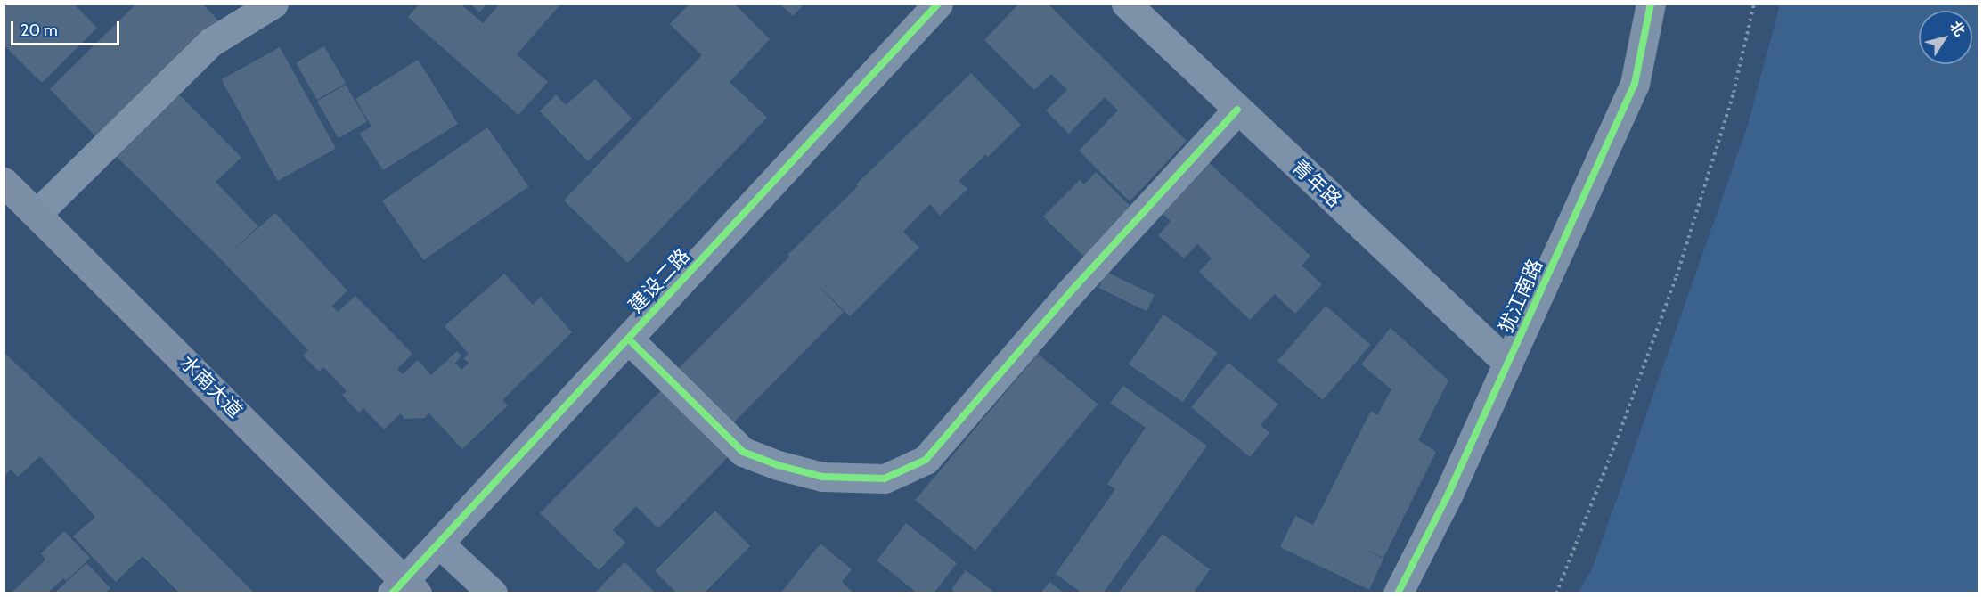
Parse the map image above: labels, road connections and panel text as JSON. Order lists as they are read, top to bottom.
{
  "streets": {
    "main road": ["水南大道"],
    "street": ["青年路", "建设二路", "犹江南路"]
  },
  "crossings": [
    ["青年路", "犹江南路"],
    ["建设二路", "水南大道"]
  ],
  "scale_bar": "20 m",
  "north": "top right"
}
